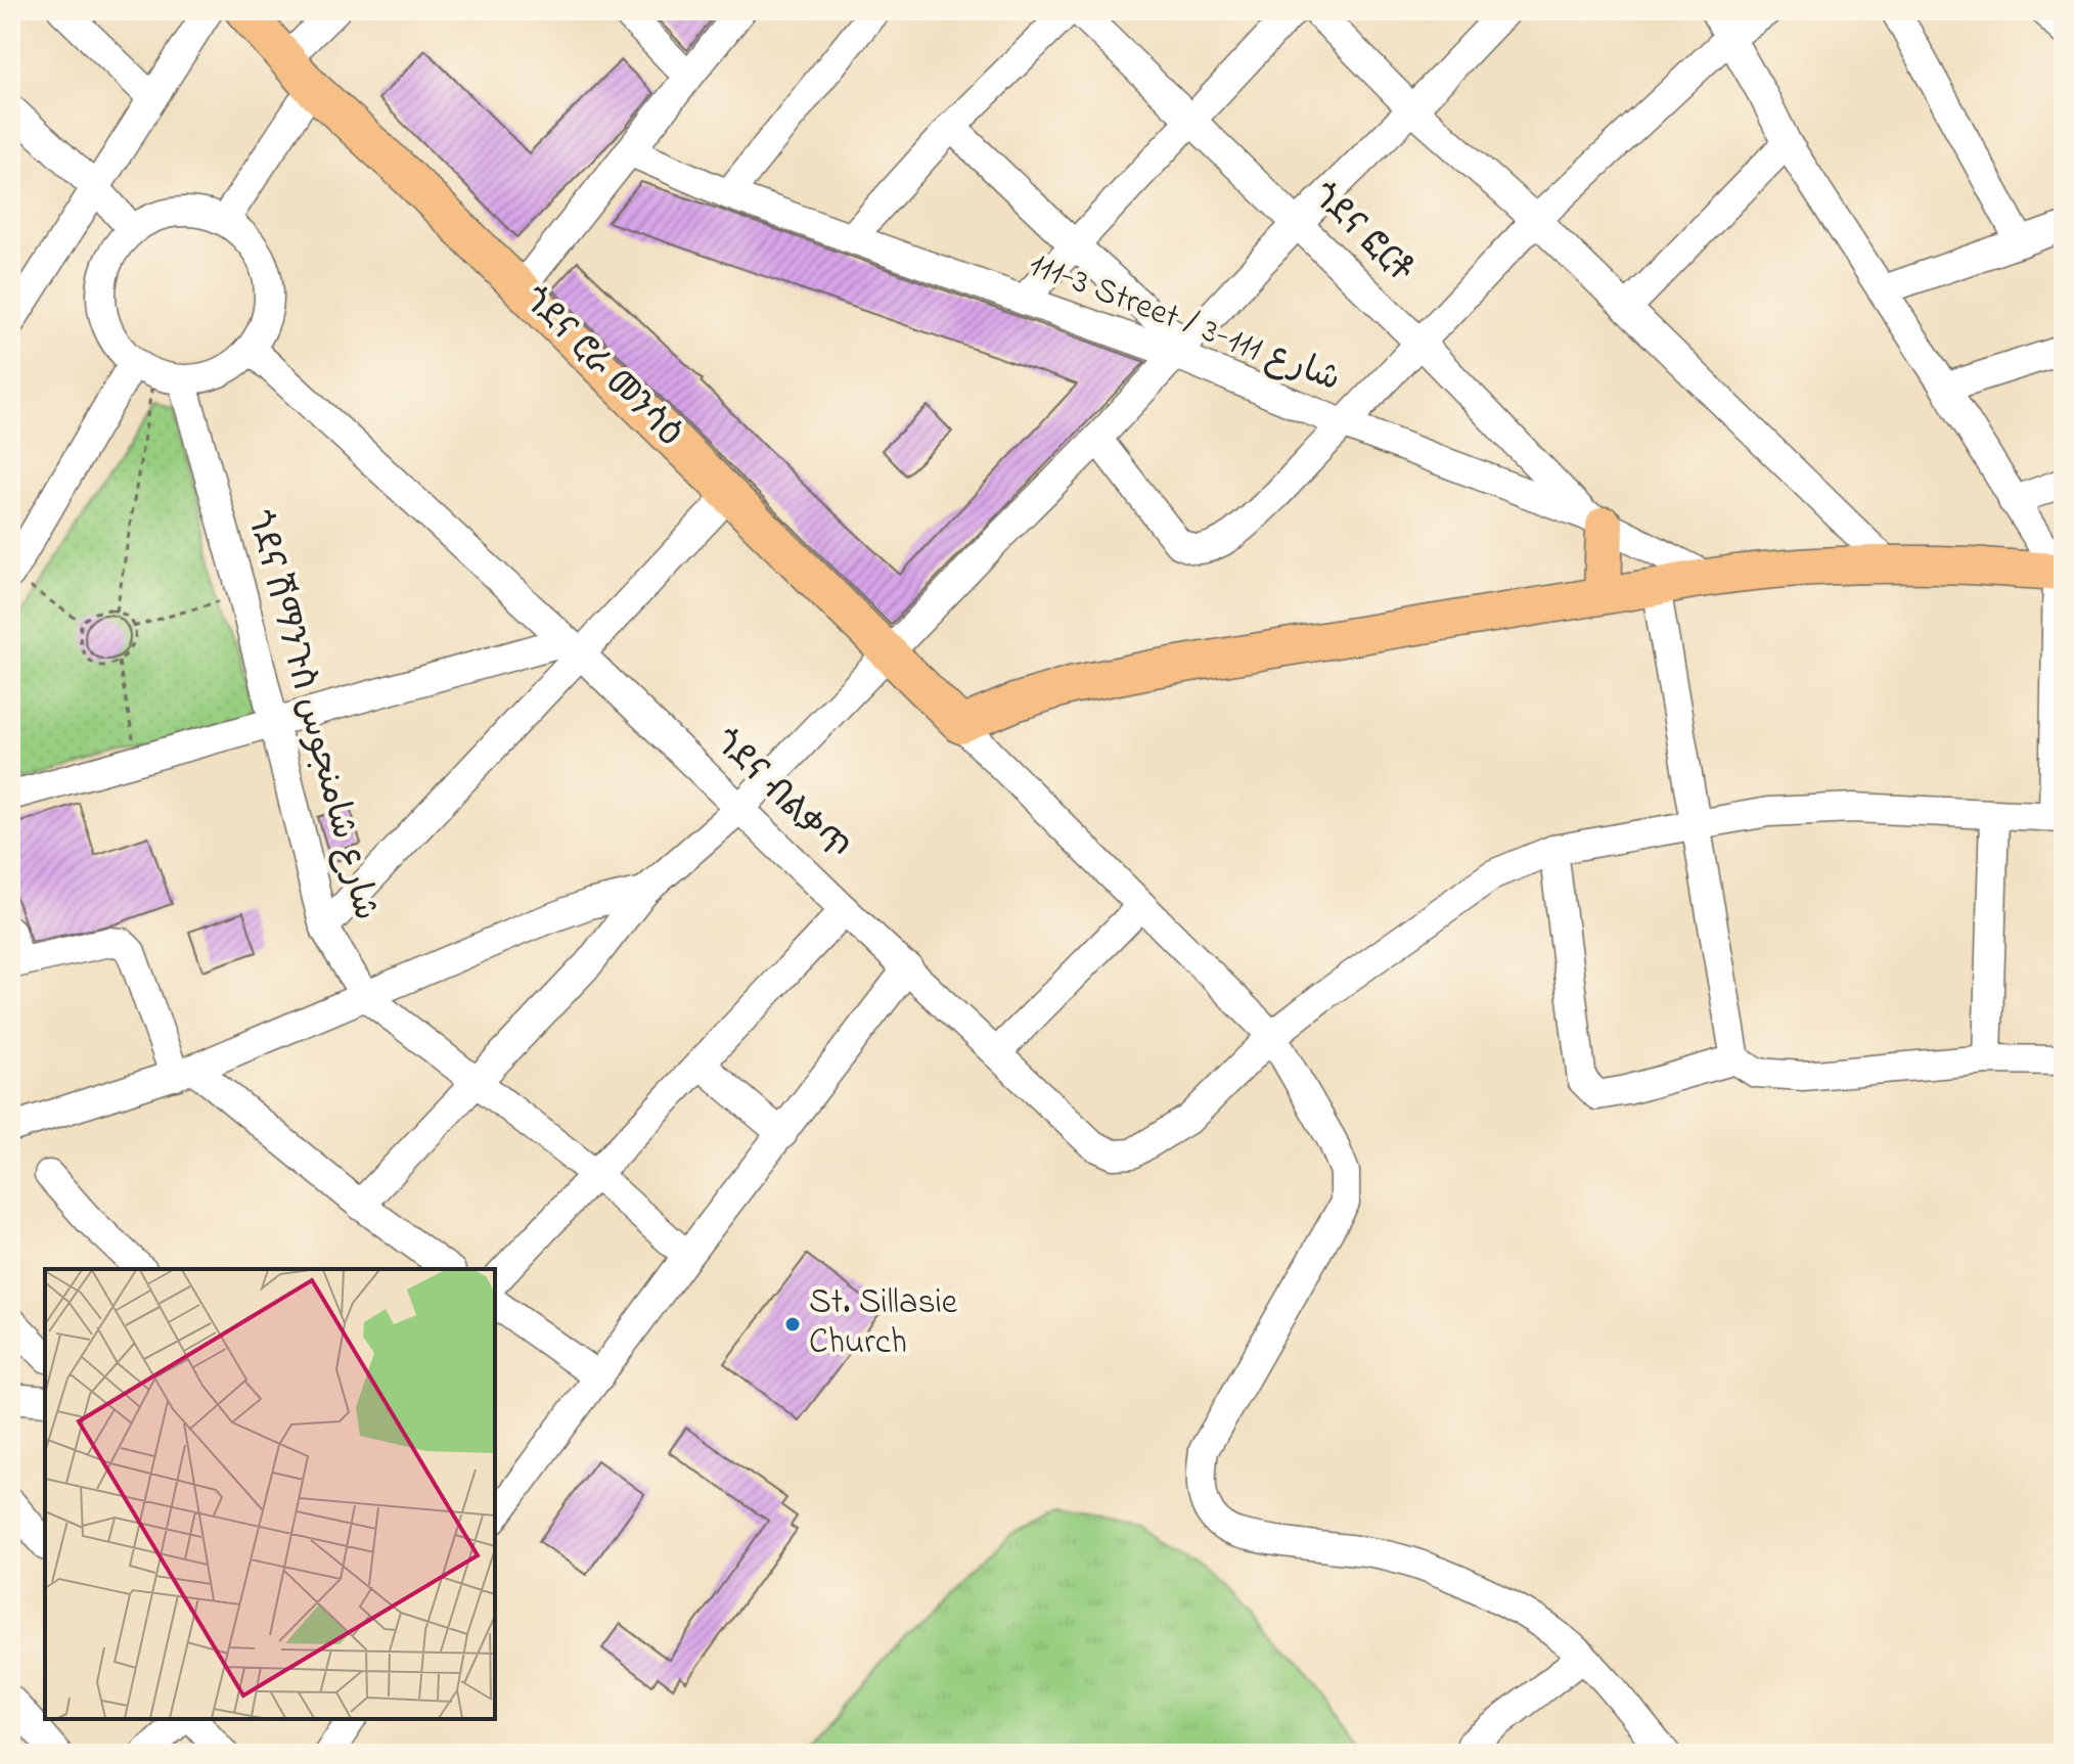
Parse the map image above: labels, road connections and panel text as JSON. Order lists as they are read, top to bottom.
{
  "streets": {
    "main road": ["ጎደና ሮራ መንሳዕ"],
    "street": [
      "ጎደና ፎርቶ",
      "111-3 Street / شارع 111-3",
      "ጎደና ሽማንጉስ شارع شامنجوس",
      "ጎደና ብልቃጥ"
    ]
  },
  "crossings": [
    ["ጎደና ፎርቶ", "111-3 Street / شارع 111-3"],
    ["ጎደና ሽማንጉስ شارع شامنجوس", "ጎደና ብልቃጥ"]
  ],
  "places": ["St. Sillasie Church"]
}
